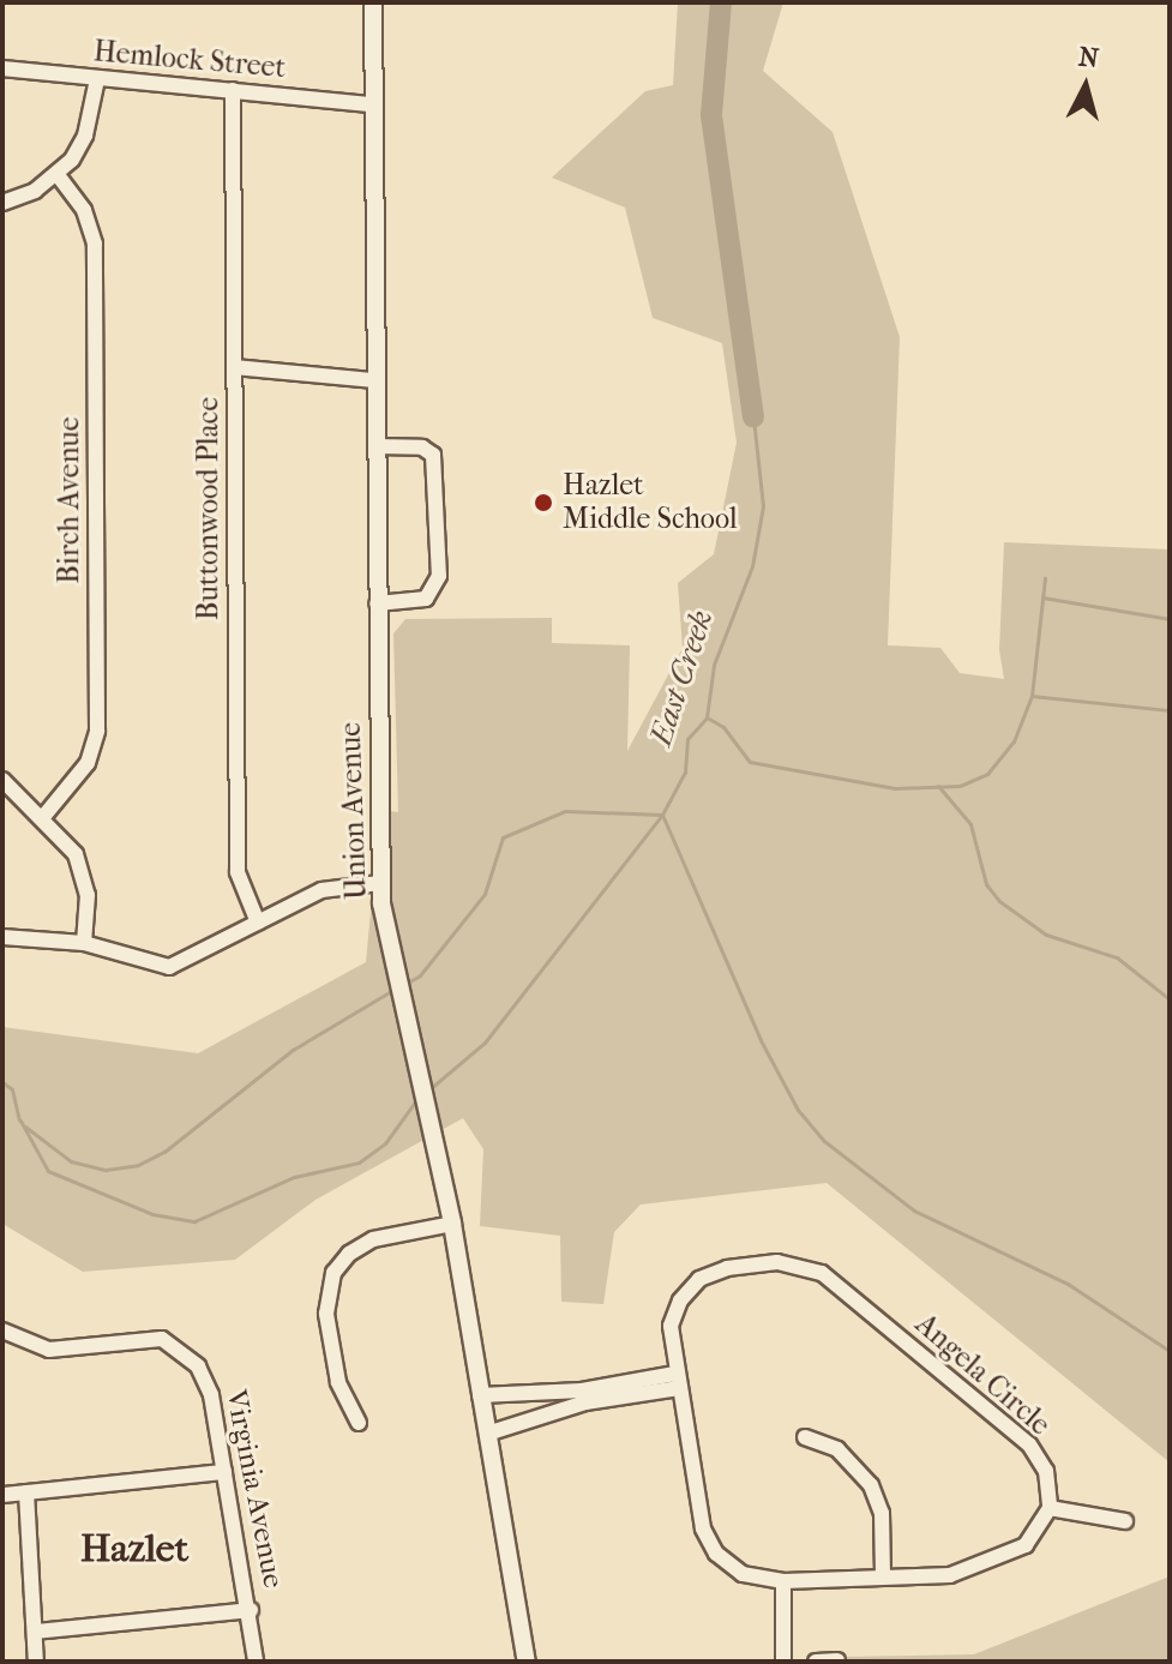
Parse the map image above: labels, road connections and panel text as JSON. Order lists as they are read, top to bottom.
{
  "streets": {
    "street": [
      "Hemlock Street",
      "Birch Avenue",
      "Buttonwood Place",
      "Union Avenue",
      "Angela Circle",
      "Virginia Avenue"
    ]
  },
  "crossings": [
    ["Hemlock Street", "Buttonwood Place"],
    ["Hemlock Street", "Union Avenue"]
  ],
  "districts": ["Hazlet"],
  "water": ["East Creek"],
  "places": ["Hazlet Middle School"],
  "north": "top"
}
